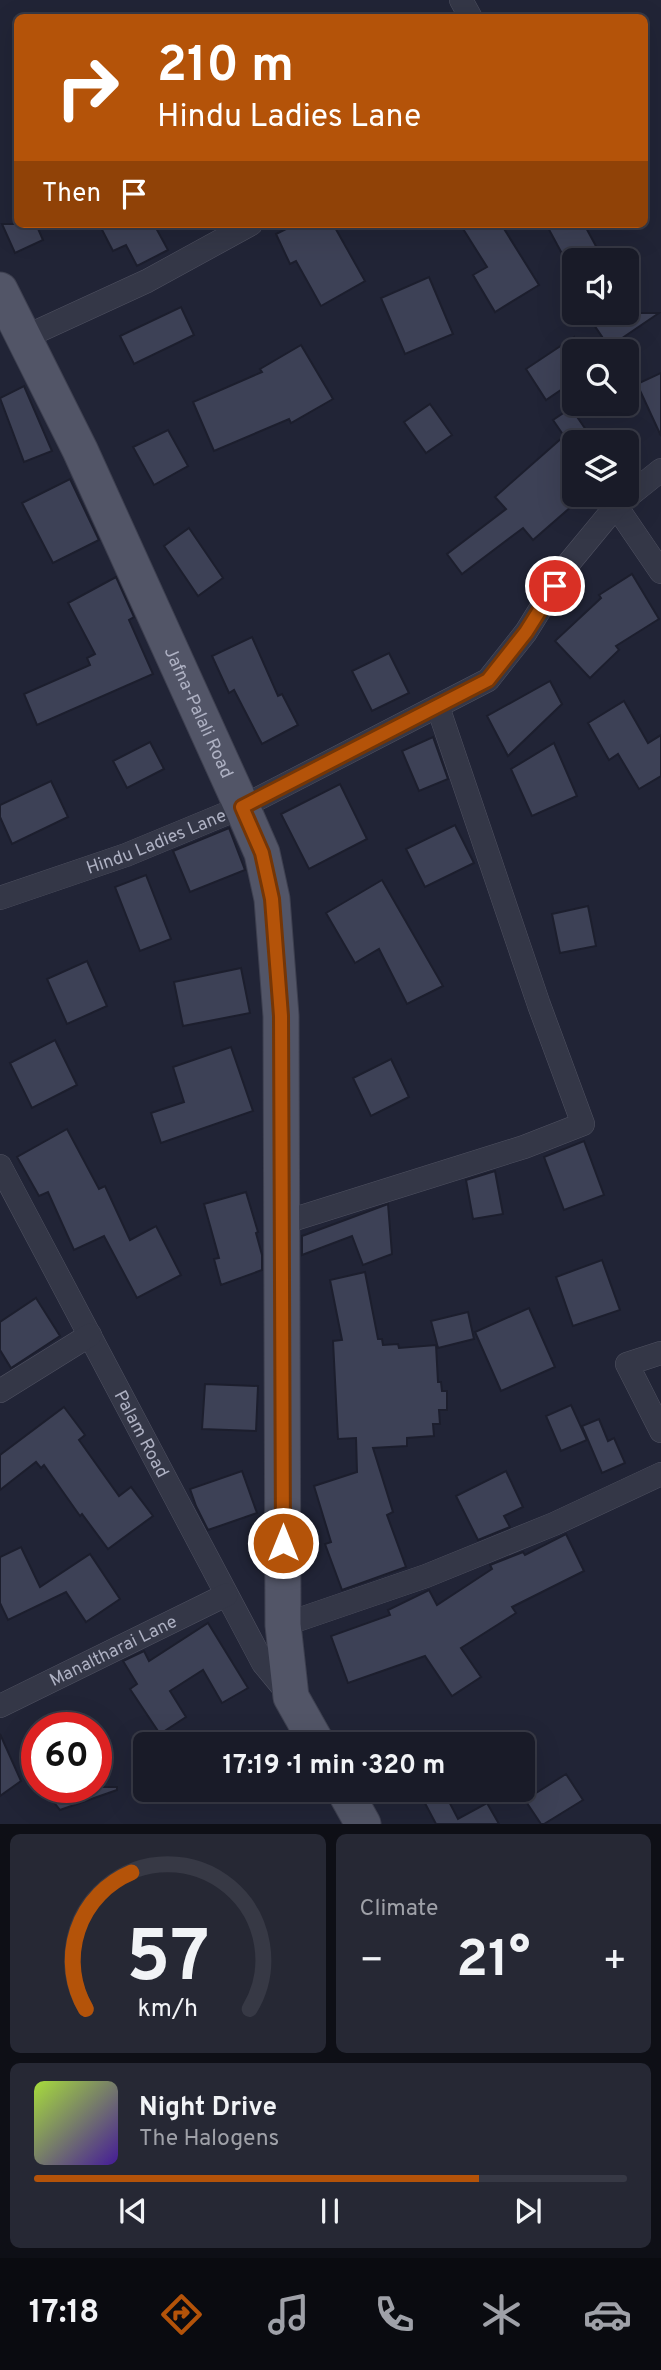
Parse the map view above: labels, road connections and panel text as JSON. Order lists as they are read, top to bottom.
{
  "streets": {
    "main road": ["Jafna-Palali Road"],
    "street": ["Hindu Ladies Lane", "Palam Road", "Manaltharai Lane"]
  },
  "crossings": [
    ["Jafna-Palali Road", "Hindu Ladies Lane"],
    ["Jafna-Palali Road", "Palam Road"],
    ["Palam Road", "Manaltharai Lane"]
  ],
  "page": {
    "turn": ["210 m", "Hindu Ladies Lane"],
    "then": "Then",
    "limit": "60",
    "trip": "17:19 · 1 min · 320 m",
    "tile": "Climate",
    "heat": ["−", "21°", "+"],
    "song": ["Night Drive", "The Halogens"],
    "tabs": "17:18",
    "gauge": ["57", "km/h"]
  }
}
